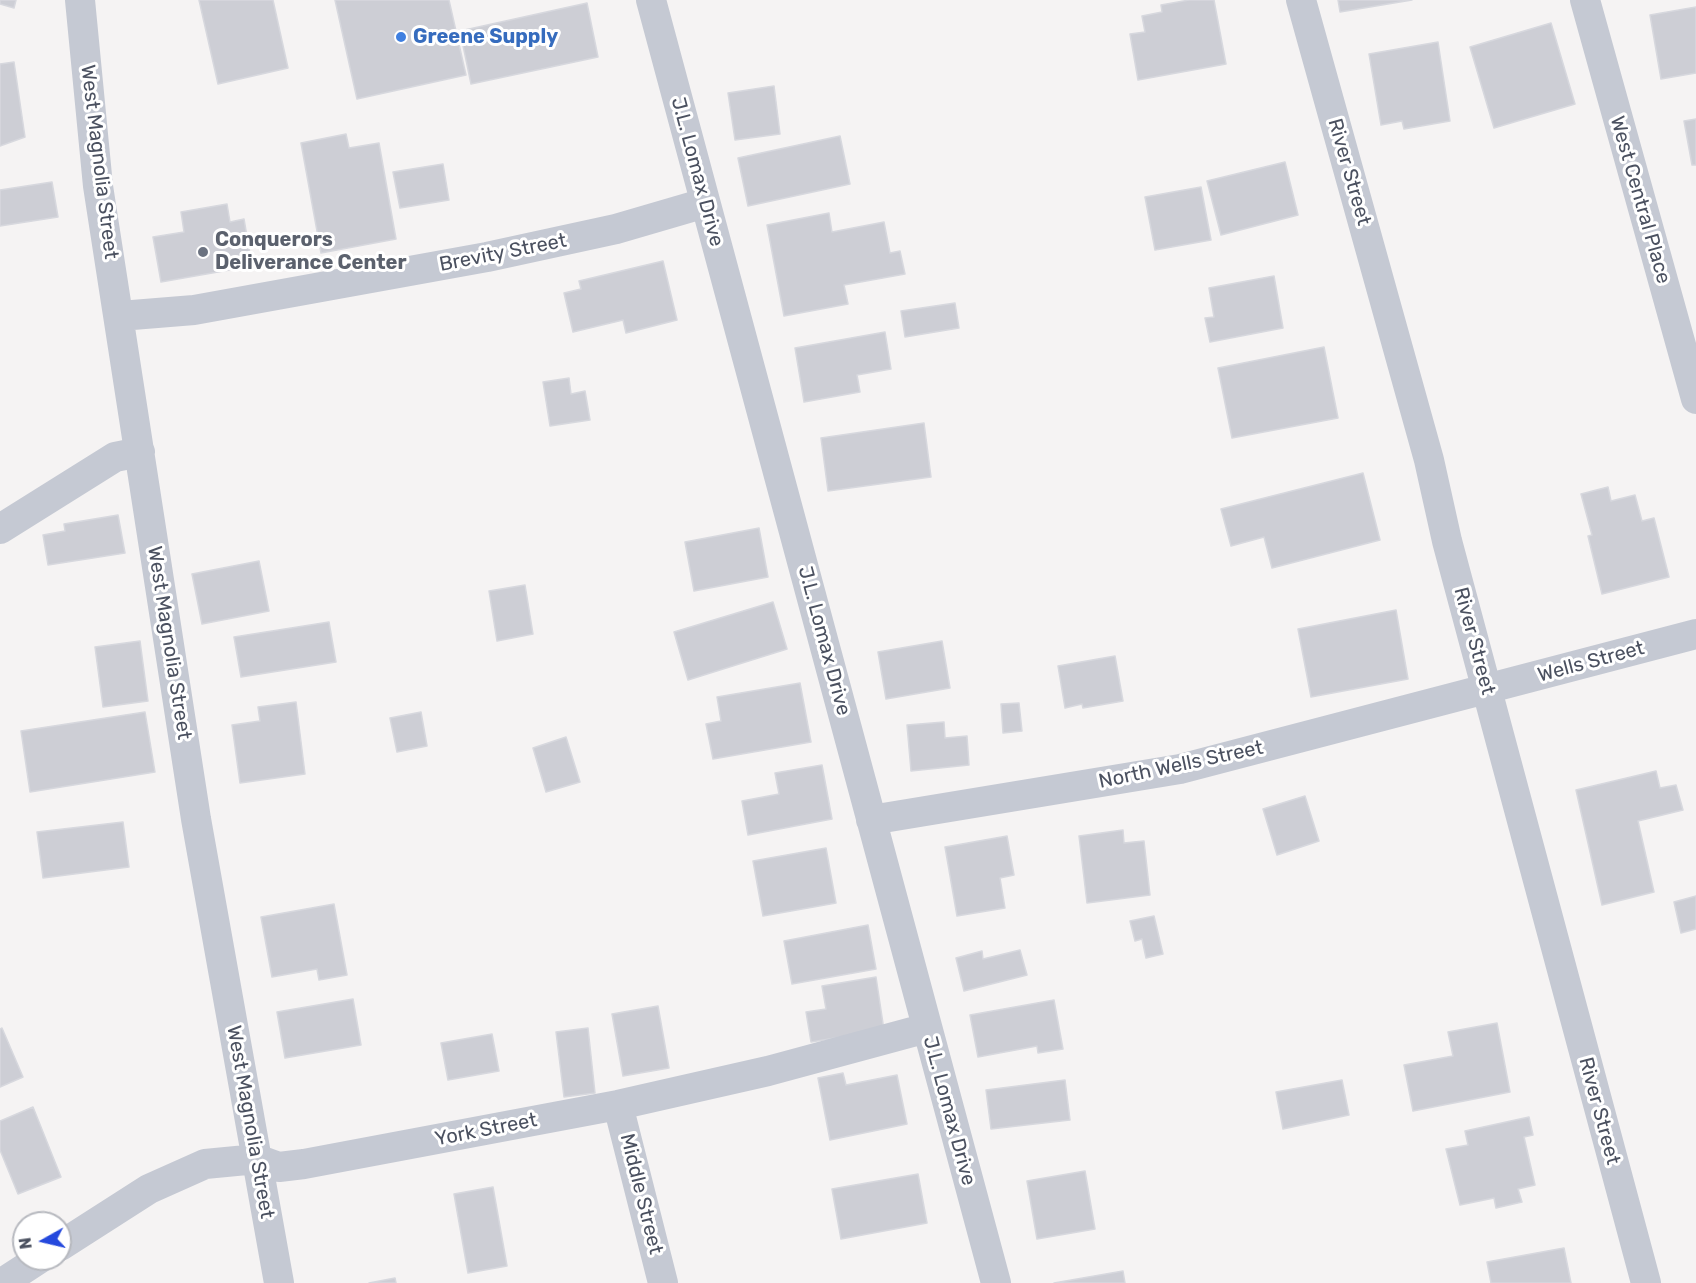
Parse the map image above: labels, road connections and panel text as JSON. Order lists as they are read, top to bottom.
{
  "streets": {
    "street": [
      "West Magnolia Street",
      "J.L. Lomax Drive",
      "River Street",
      "West Central Place",
      "Brevity Street",
      "Wells Street",
      "North Wells Street",
      "York Street",
      "Middle Street"
    ]
  },
  "crossings": [
    ["West Magnolia Street", "Brevity Street"],
    ["West Magnolia Street", "York Street"],
    ["J.L. Lomax Drive", "Brevity Street"],
    ["J.L. Lomax Drive", "North Wells Street"],
    ["J.L. Lomax Drive", "York Street"],
    ["River Street", "Wells Street"],
    ["River Street", "North Wells Street"],
    ["Wells Street", "North Wells Street"],
    ["York Street", "Middle Street"]
  ],
  "places": ["Greene Supply", "Conquerors Deliverance Center"],
  "north": "left"
}
